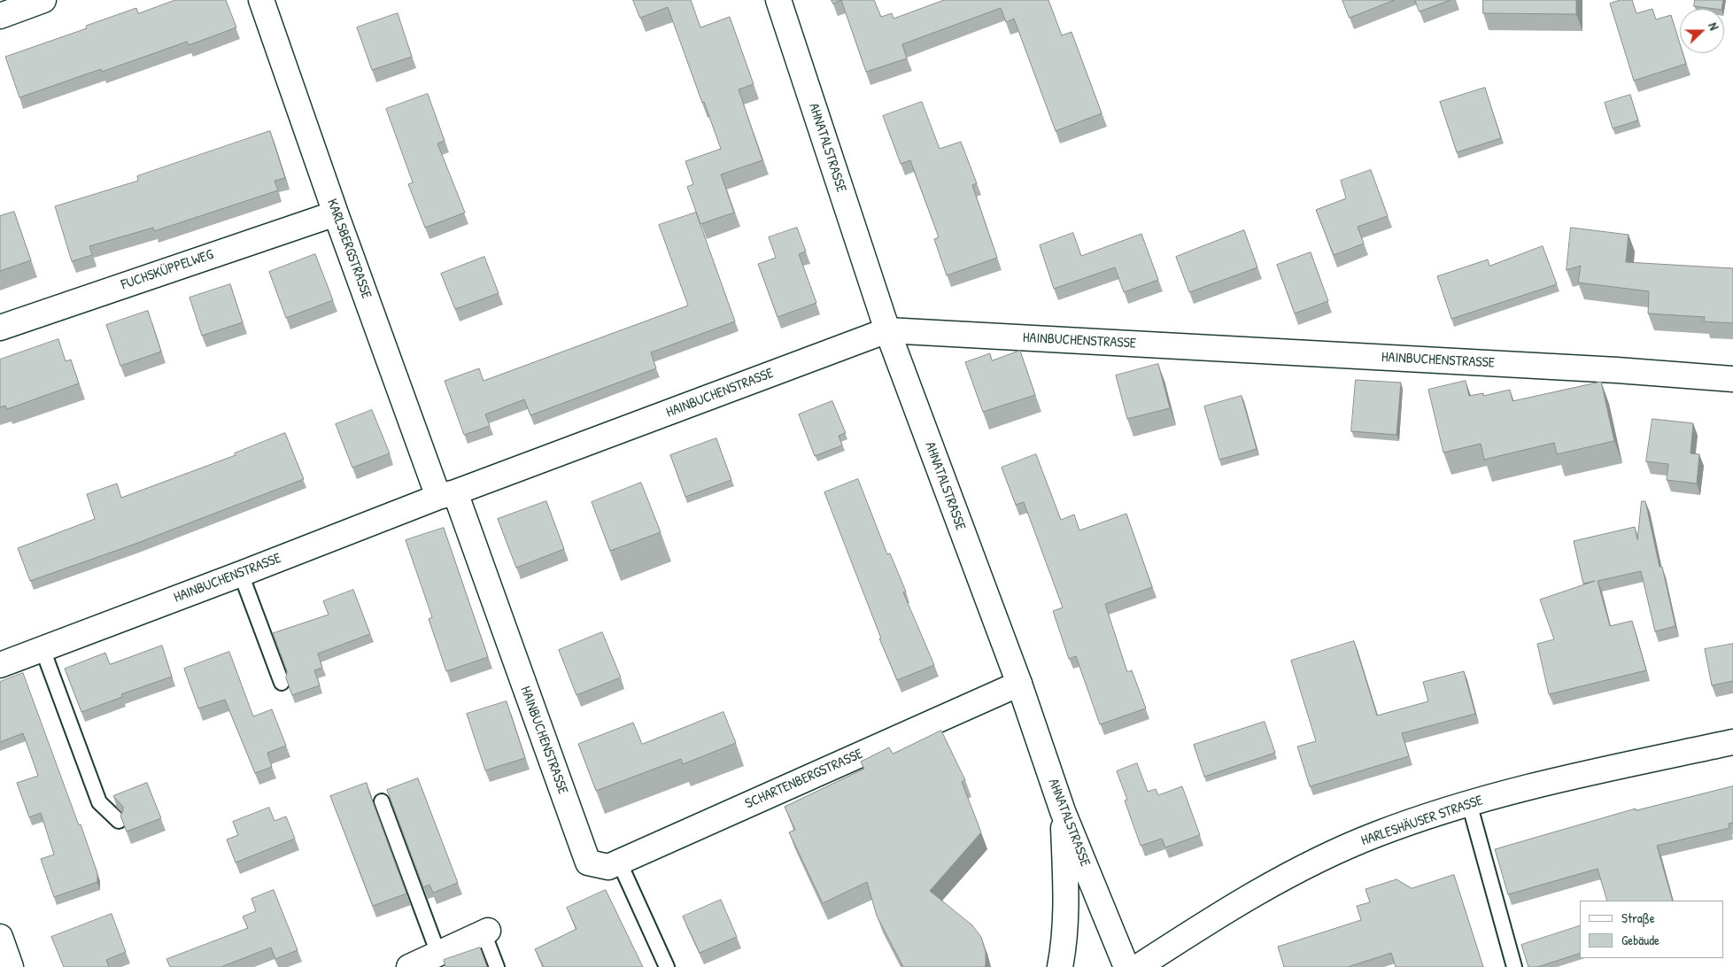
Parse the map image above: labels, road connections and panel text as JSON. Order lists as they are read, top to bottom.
{
  "streets": {
    "street": [
      "AHNATALSTRASSE",
      "KARLSBERGSTRASSE",
      "FUCHSKÜPPELWEG",
      "HAINBUCHENSTRASSE",
      "SCHARTENBERGSTRASSE",
      "HARLESHÄUSER STRASSE"
    ]
  },
  "crossings": [
    ["AHNATALSTRASSE", "HAINBUCHENSTRASSE"],
    ["AHNATALSTRASSE", "SCHARTENBERGSTRASSE"],
    ["KARLSBERGSTRASSE", "FUCHSKÜPPELWEG"],
    ["KARLSBERGSTRASSE", "HAINBUCHENSTRASSE"],
    ["HAINBUCHENSTRASSE", "SCHARTENBERGSTRASSE"]
  ],
  "legend": ["Straße", "Gebäude"],
  "north": "right"
}
